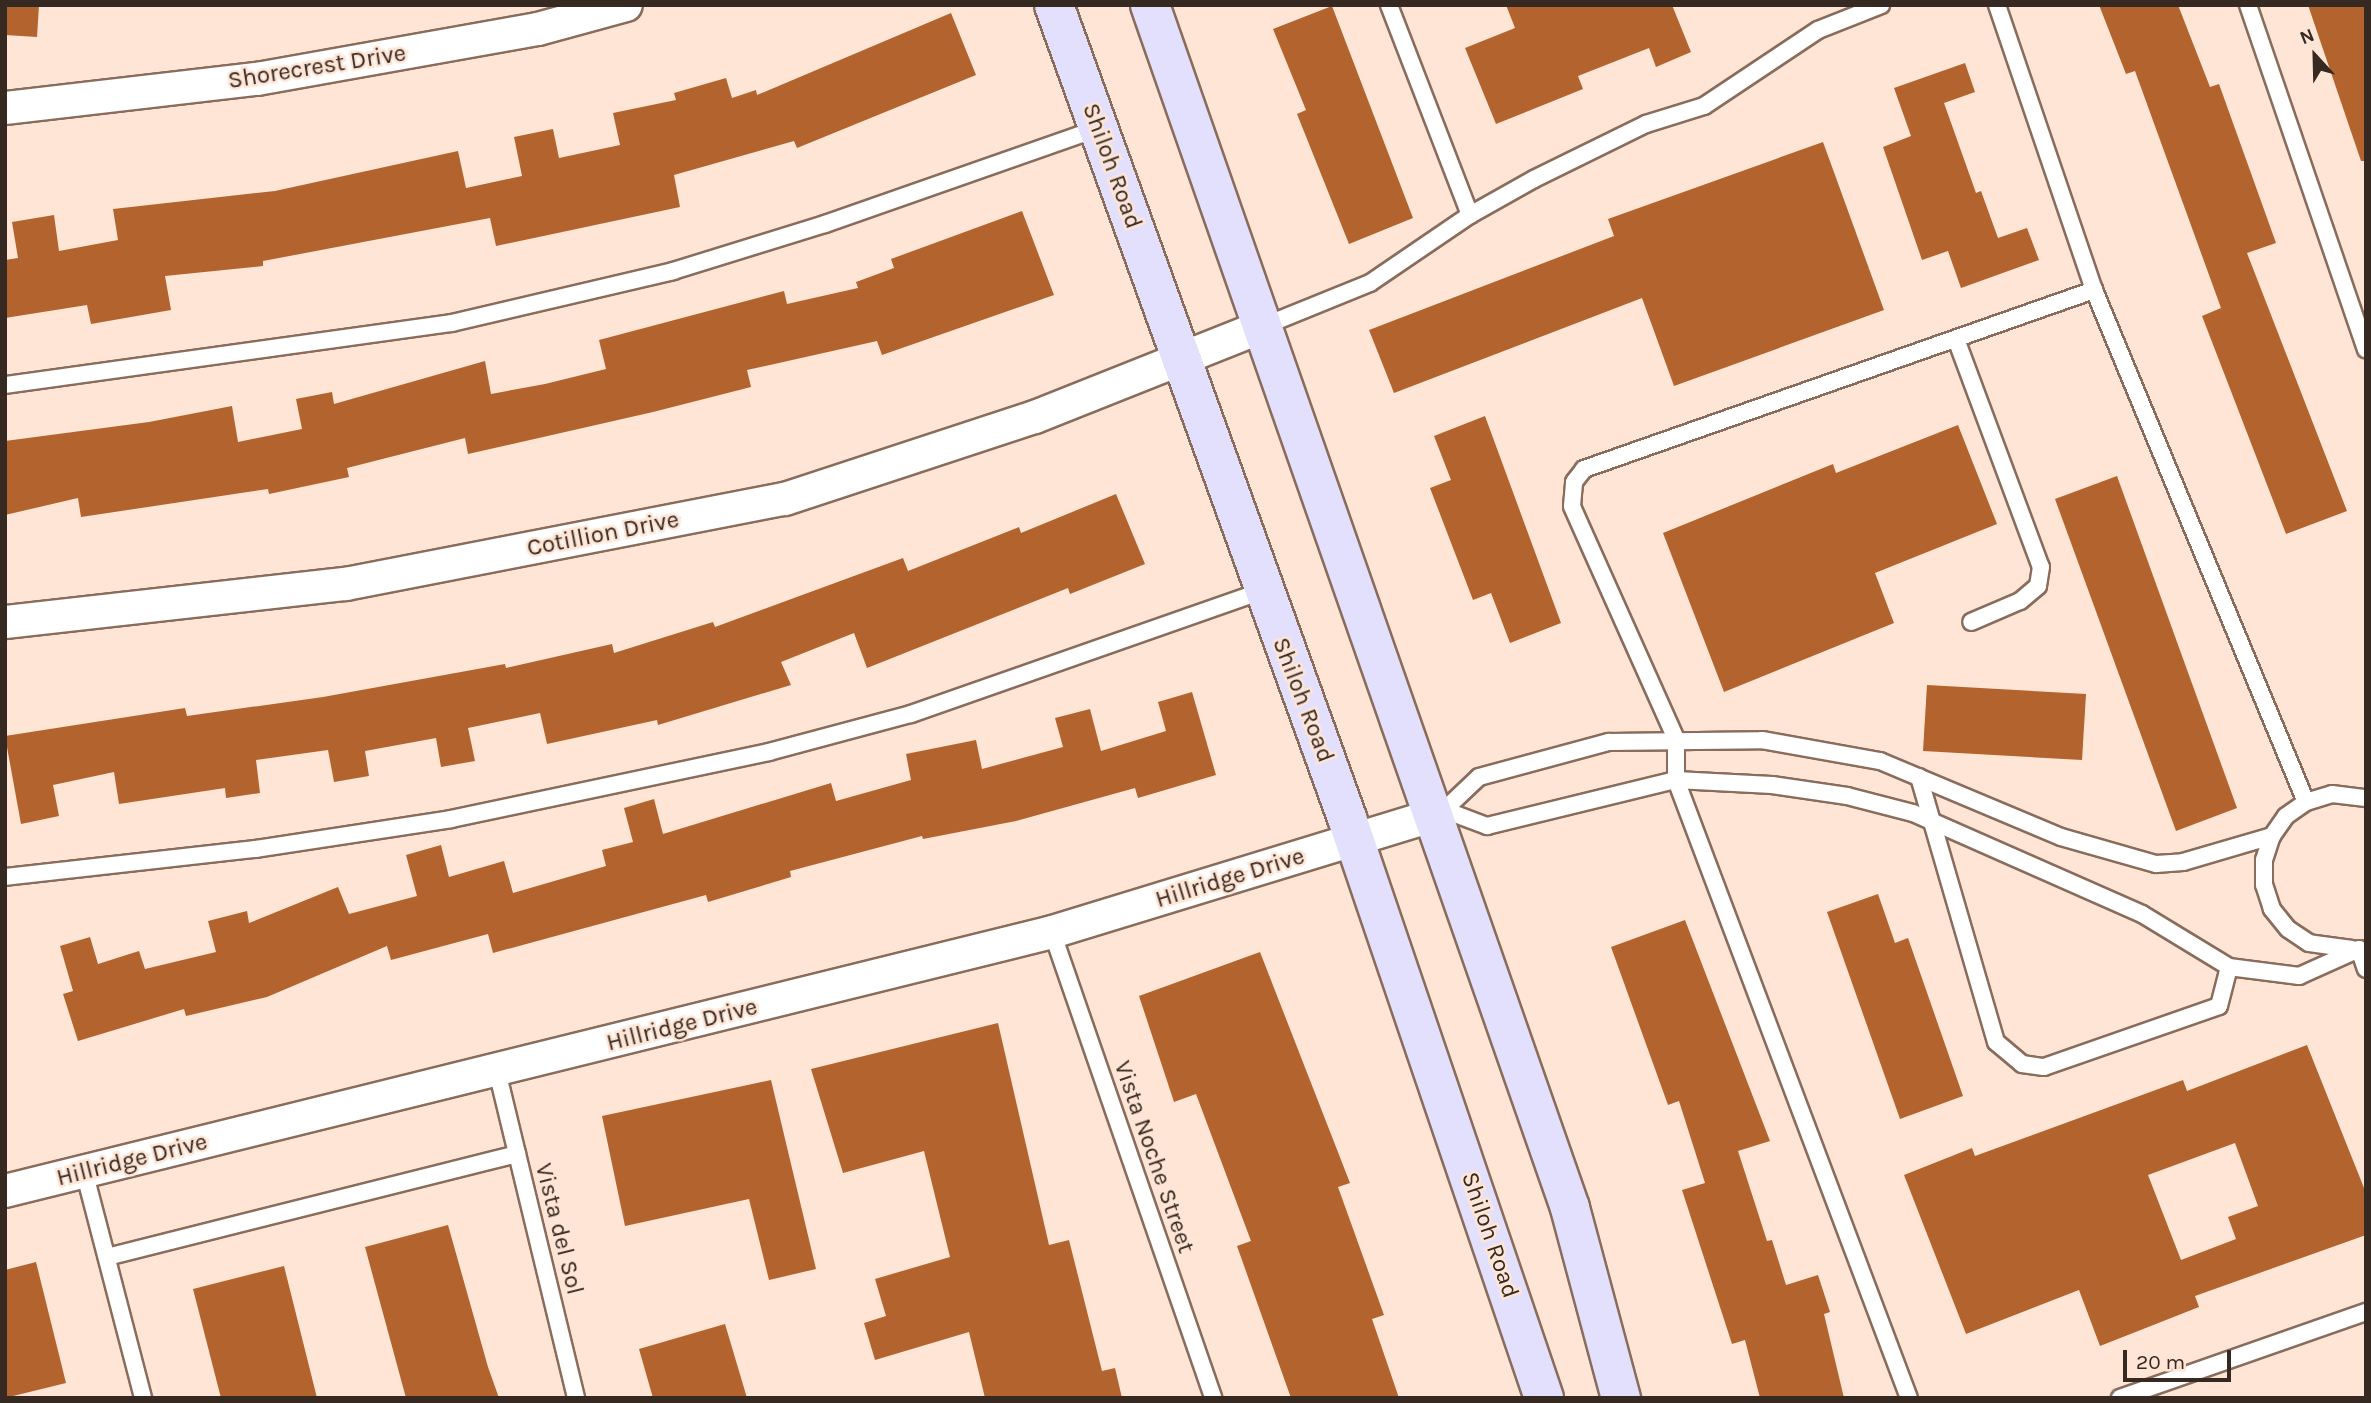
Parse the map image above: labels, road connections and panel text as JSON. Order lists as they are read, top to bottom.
{
  "streets": {
    "main road": ["Shiloh Road"],
    "street": ["Shorecrest Drive", "Cotillion Drive", "Hillridge Drive"],
    "lane": ["Vista Noche Street", "Vista del Sol"]
  },
  "crossings": [
    ["Shiloh Road", "Cotillion Drive"],
    ["Shiloh Road", "Hillridge Drive"],
    ["Hillridge Drive", "Vista Noche Street"],
    ["Hillridge Drive", "Vista del Sol"]
  ],
  "scale_bar": "20 m",
  "north": "top"
}
